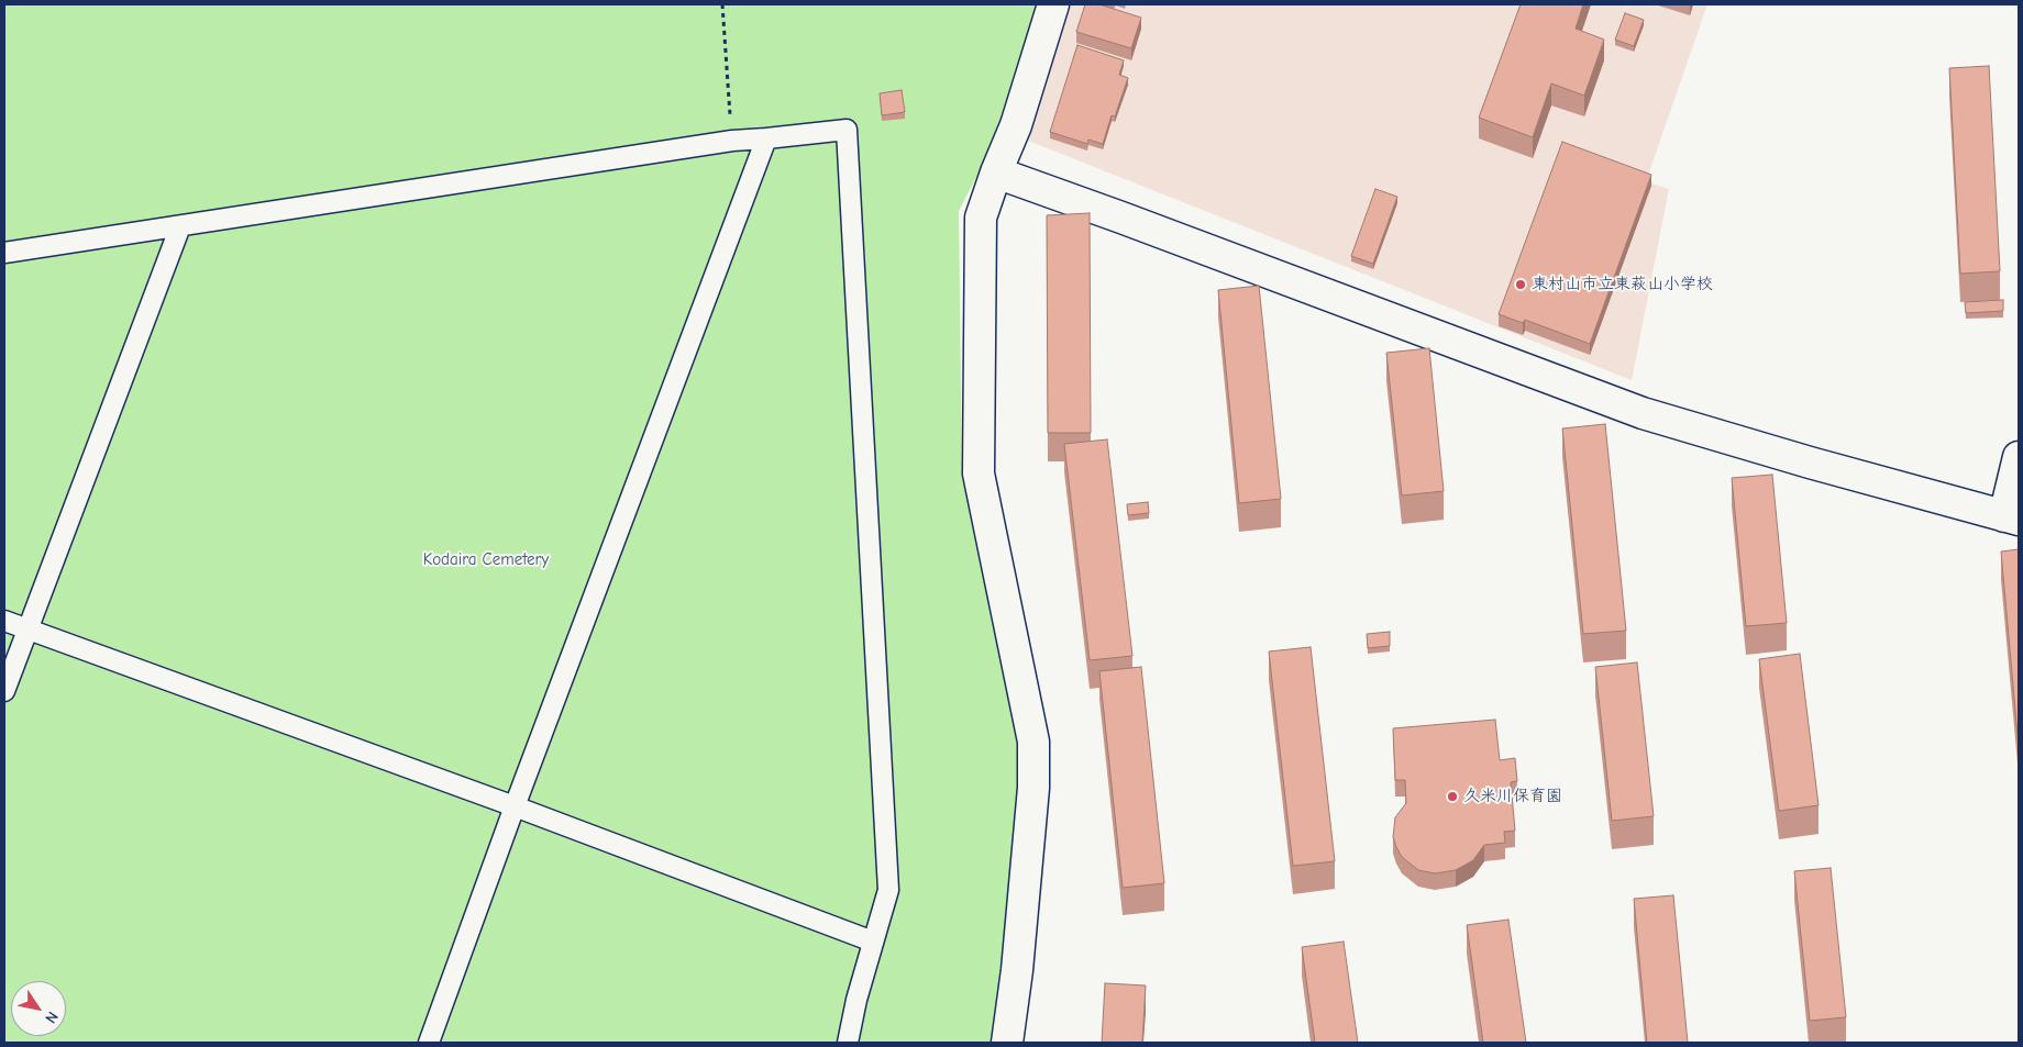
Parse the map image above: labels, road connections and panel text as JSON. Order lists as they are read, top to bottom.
{
  "parks": ["Kodaira Cemetery"],
  "places": ["東村山市立東萩山小学校", "久米川保育園"],
  "north": "bottom right"
}
